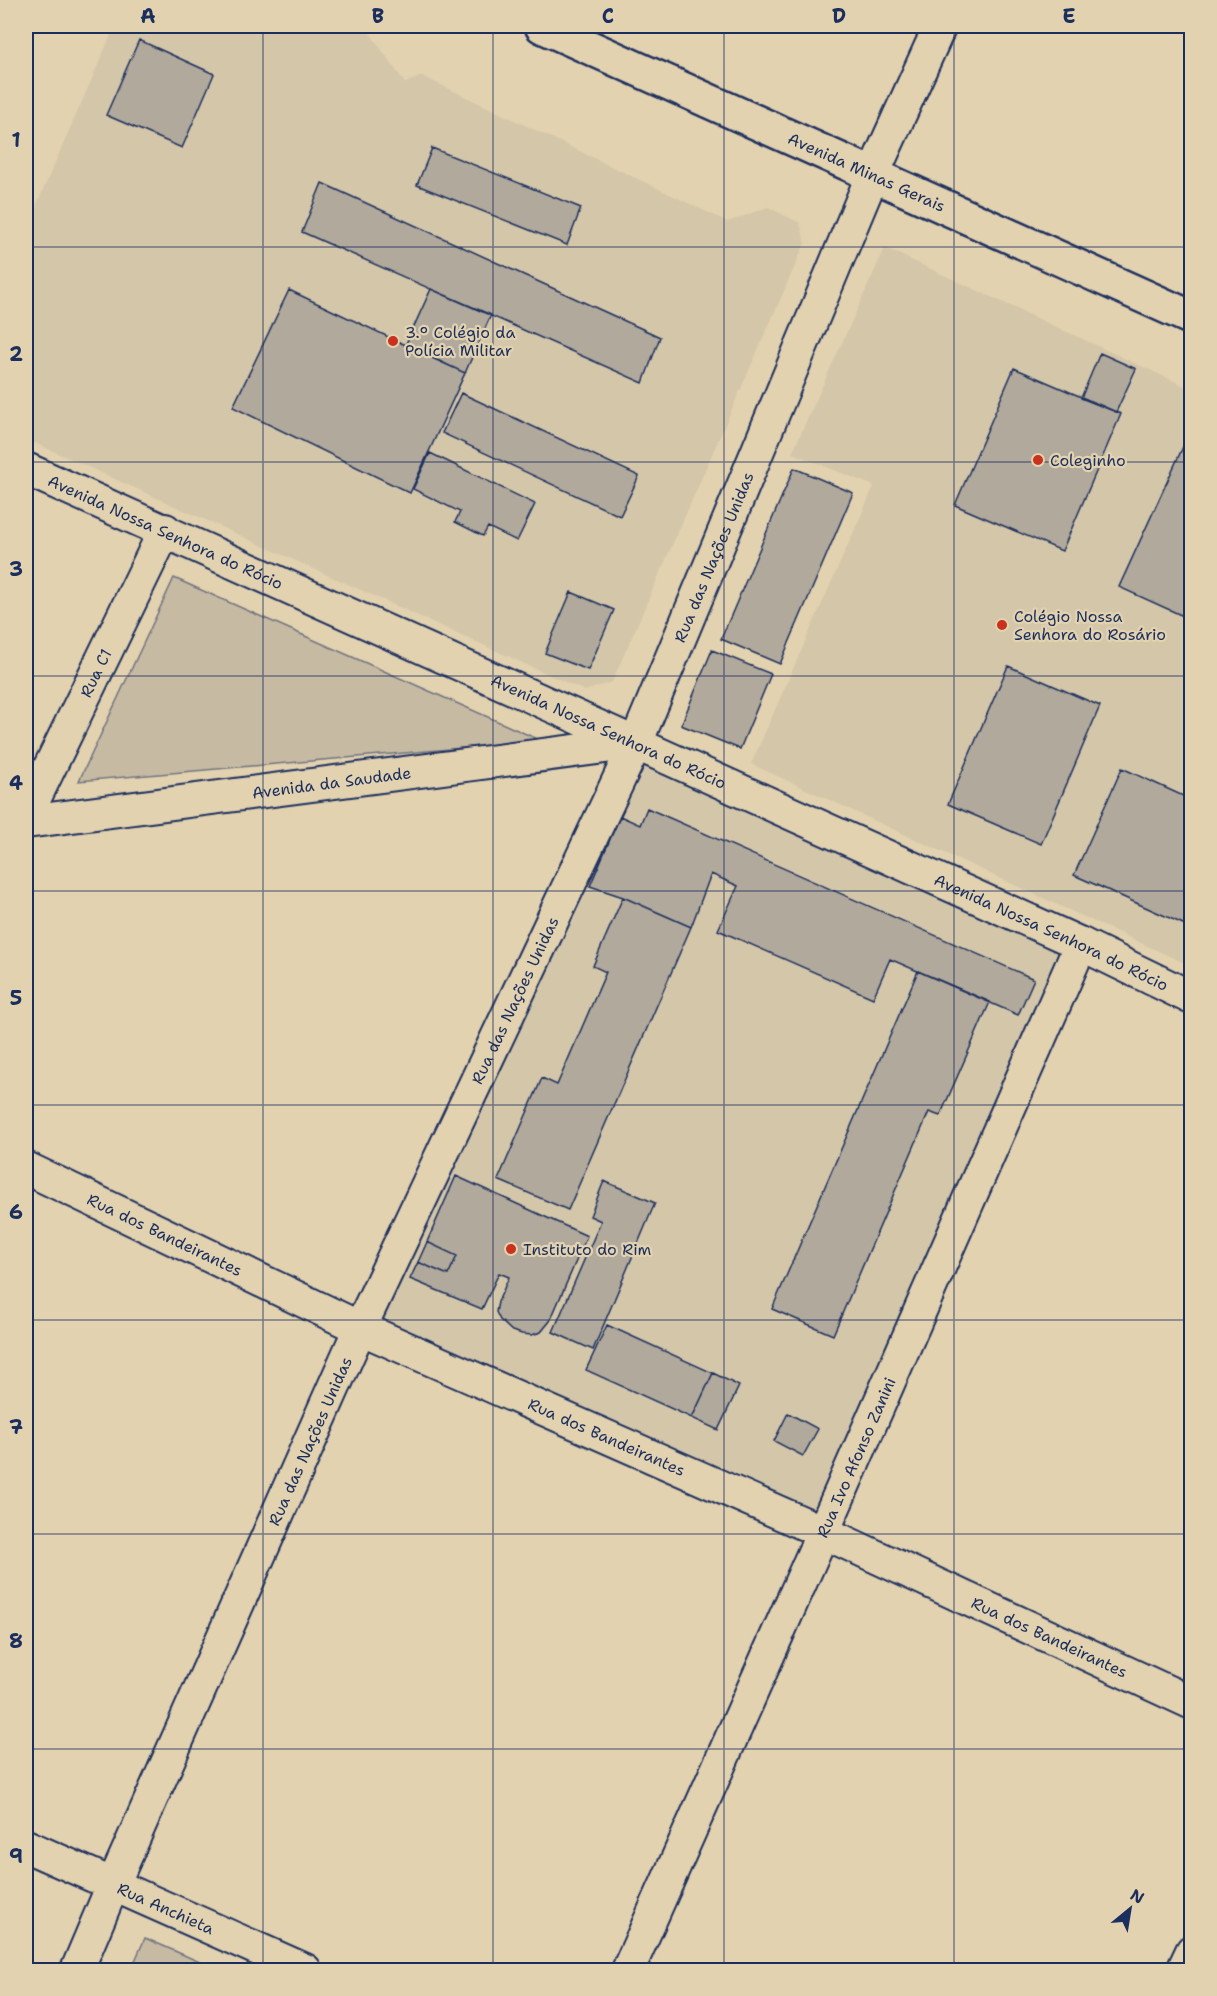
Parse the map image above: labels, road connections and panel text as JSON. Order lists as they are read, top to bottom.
{
  "streets": {
    "street": [
      "Avenida Minas Gerais",
      "Avenida Nossa Senhora do Rócio",
      "Rua das Nações Unidas",
      "Rua C1",
      "Avenida da Saudade",
      "Rua dos Bandeirantes",
      "Rua Ivo Afonso Zanini",
      "Rua Anchieta"
    ]
  },
  "crossings": [
    ["Avenida Minas Gerais", "Rua das Nações Unidas"],
    ["Avenida Nossa Senhora do Rócio", "Rua das Nações Unidas"],
    ["Avenida Nossa Senhora do Rócio", "Rua C1"],
    ["Avenida Nossa Senhora do Rócio", "Avenida da Saudade"],
    ["Avenida Nossa Senhora do Rócio", "Rua Ivo Afonso Zanini"],
    ["Rua das Nações Unidas", "Avenida da Saudade"],
    ["Rua das Nações Unidas", "Rua dos Bandeirantes"],
    ["Rua das Nações Unidas", "Rua Anchieta"],
    ["Rua dos Bandeirantes", "Rua Ivo Afonso Zanini"]
  ],
  "places": [
    "3.º Colégio da Polícia Militar",
    "Coleginho",
    "Colégio Nossa Senhora do Rosário",
    "Instituto do Rim"
  ],
  "north": "top right",
  "grid": {
    "columns": [
      "A",
      "B",
      "C",
      "D",
      "E"
    ],
    "rows": [
      "1",
      "2",
      "3",
      "4",
      "5",
      "6",
      "7",
      "8",
      "9"
    ]
  }
}
